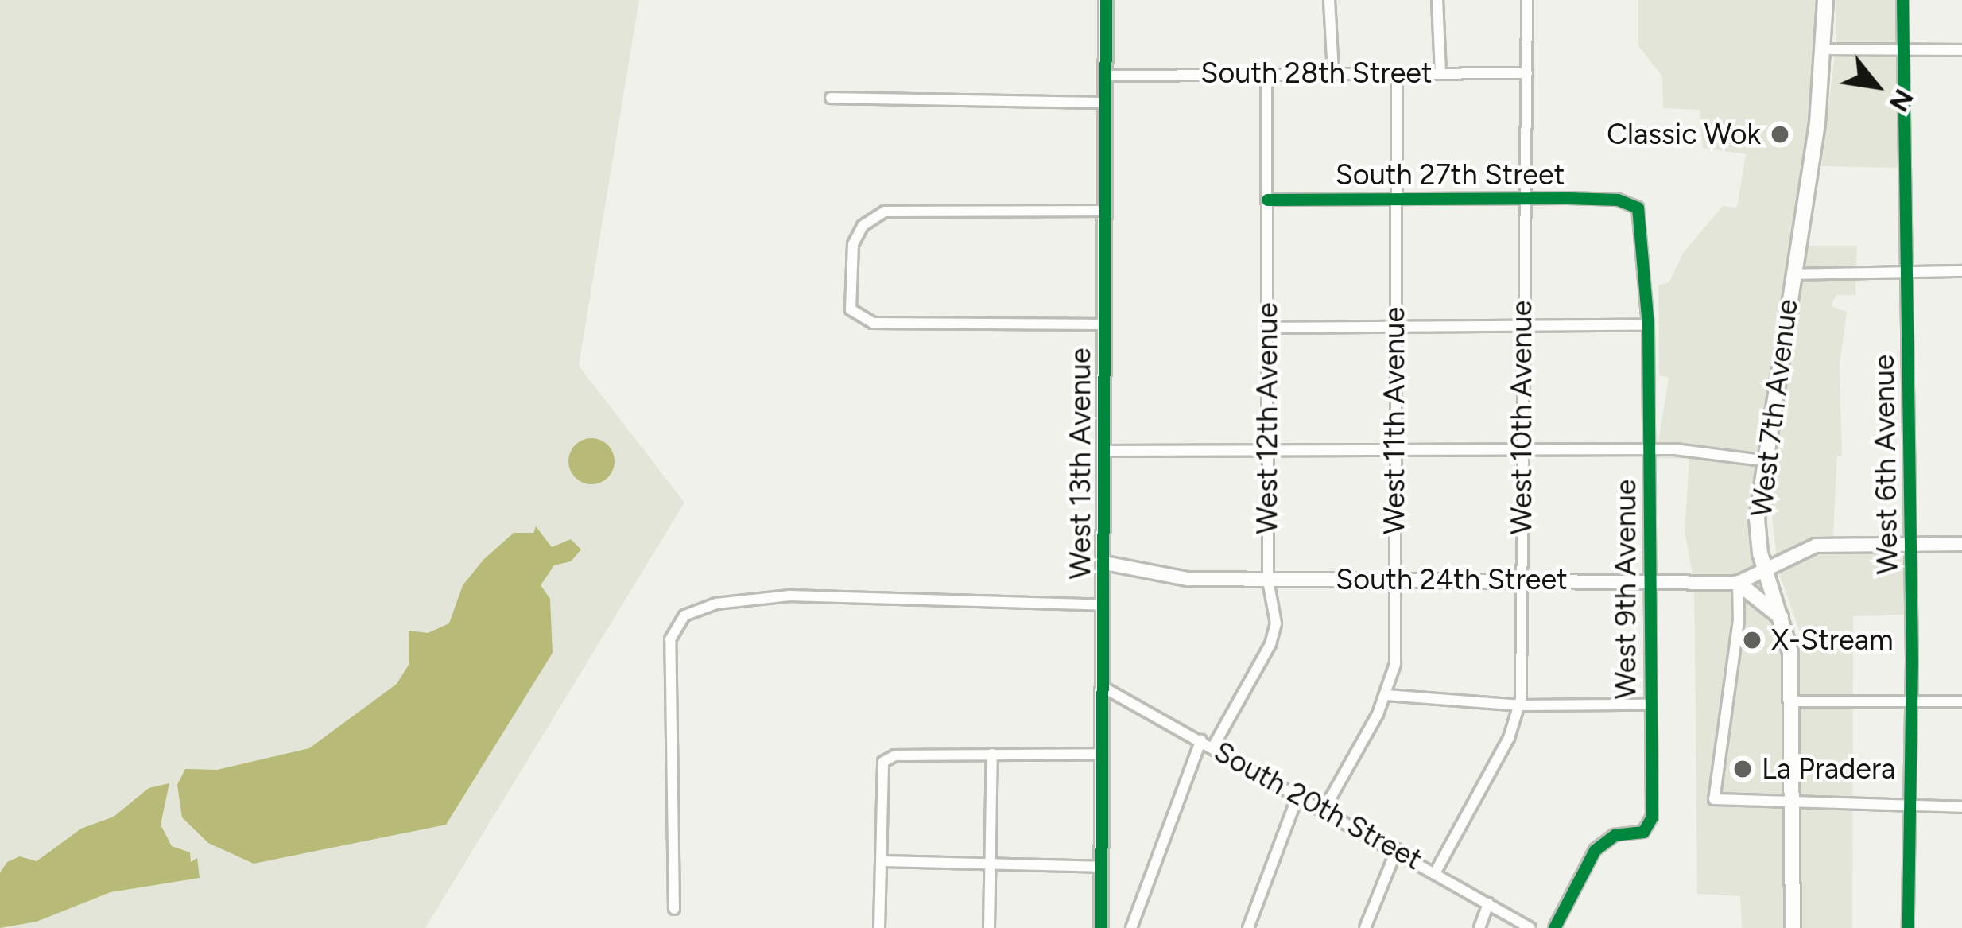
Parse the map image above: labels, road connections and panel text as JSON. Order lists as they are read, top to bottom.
{
  "streets": {
    "main road": ["West 7th Avenue"],
    "street": [
      "South 28th Street",
      "South 27th Street",
      "West 10th Avenue",
      "West 12th Avenue",
      "West 11th Avenue",
      "West 13th Avenue",
      "West 6th Avenue",
      "South 24th Street",
      "West 9th Avenue",
      "South 20th Street"
    ]
  },
  "crossings": [
    ["South 28th Street", "West 10th Avenue"],
    ["South 28th Street", "West 12th Avenue"],
    ["South 28th Street", "West 11th Avenue"],
    ["South 28th Street", "West 13th Avenue"],
    ["South 27th Street", "West 10th Avenue"],
    ["South 27th Street", "West 12th Avenue"],
    ["South 27th Street", "West 11th Avenue"],
    ["South 27th Street", "West 9th Avenue"],
    ["West 7th Avenue", "South 24th Street"],
    ["West 10th Avenue", "South 24th Street"],
    ["West 10th Avenue", "South 20th Street"],
    ["West 12th Avenue", "South 24th Street"],
    ["West 12th Avenue", "South 20th Street"],
    ["West 11th Avenue", "South 24th Street"],
    ["West 11th Avenue", "South 20th Street"],
    ["West 13th Avenue", "South 24th Street"],
    ["West 13th Avenue", "South 20th Street"],
    ["West 6th Avenue", "South 24th Street"],
    ["South 24th Street", "West 9th Avenue"]
  ],
  "places": ["Classic Wok", "X-Stream", "La Pradera"],
  "north": "bottom right"
}
